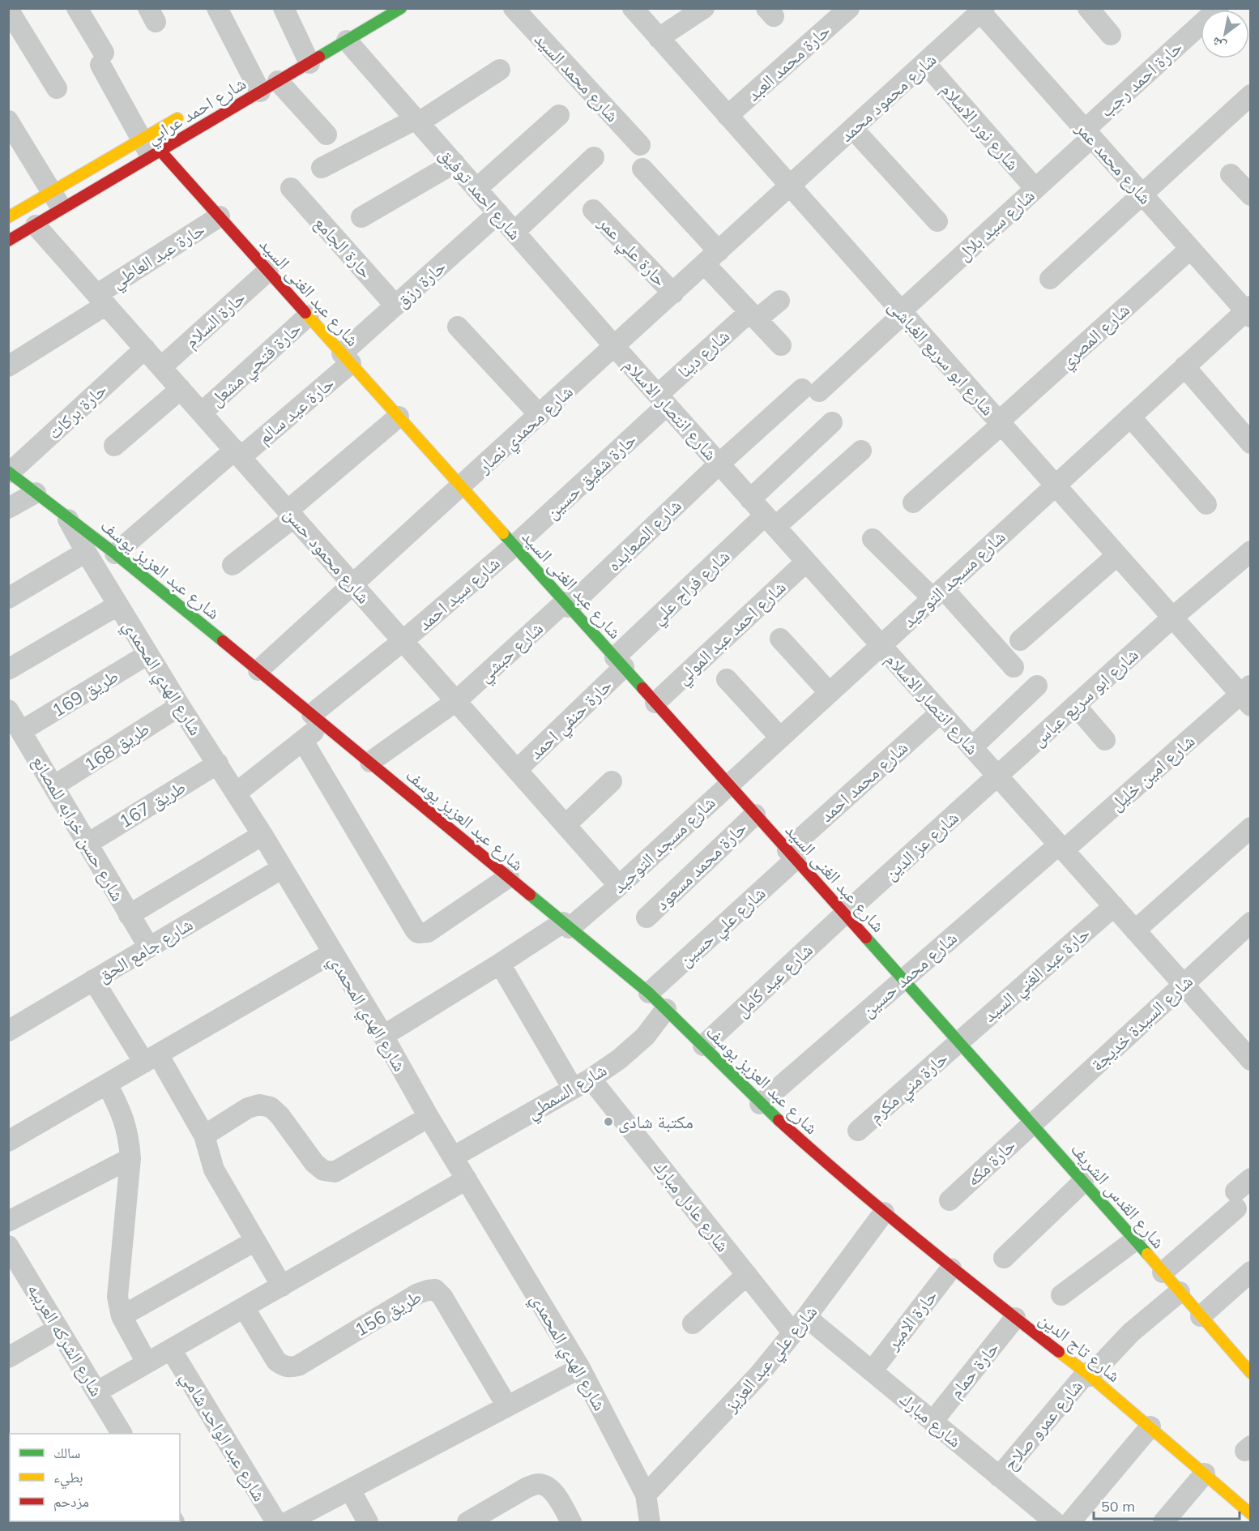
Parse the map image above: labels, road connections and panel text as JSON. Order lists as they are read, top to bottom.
{
  "streets": {
    "street": [
      "حارة محمد العبد",
      "شارع محمد السيد",
      "حارة احمد رجب",
      "شارع محمود محمد",
      "شارع احمد عرابي",
      "شارع نور الاسلام",
      "شارع محمد عمر",
      "شارع احمد توفيق",
      "شارع سيد بلال",
      "حارة الجامع",
      "حارة علي عمر",
      "حارة عبد العاطي",
      "حارة رزق",
      "شارع عبد الغنى السيد",
      "حارة السلام",
      "شارع المصري",
      "شارع دينا",
      "شارع ابو سريع الغباشى",
      "حارة فتحي مشعل",
      "شارع انتصار الاسلام",
      "حارة عيد سالم",
      "حارة بركات",
      "شارع محمدي نصار",
      "حارة شفيق حسين",
      "شارع الصعايده",
      "شارع محمود حسن",
      "شارع عبد العزيز يوسف",
      "شارع مسجد التوحيد",
      "شارع فراج علي",
      "شارع سيد احمد",
      "شارع احمد عبد المولي",
      "شارع حبشي",
      "شارع الهدي المحمدي",
      "طريق 169",
      "شارع ابو سريع عباس",
      "حارة حنفي احمد",
      "طريق 168",
      "شارع امين خليل",
      "شارع محمد احمد",
      "طريق 167",
      "شارع حسن خرابه للمصانع",
      "شارع عز الدين",
      "حارة محمد مسعود",
      "شارع علي حسين",
      "شارع جامع الحق",
      "شارع محمد حسين",
      "حارة عبد الغني السيد",
      "شارع عيد كامل",
      "شارع السيدة خديجة",
      "حارة مني مكرم",
      "شارع السمطي",
      "حارة مكه",
      "شارع القدس الشريف",
      "شارع عادل مبارك",
      "طريق 156",
      "حارة الامير",
      "شارع الشركه العربيه",
      "شارع تاج الدين",
      "شارع علي عبد العزيز",
      "حارة حمام",
      "شارع مبارك",
      "شارع عمرو صلاح",
      "شارع عبد الواحد شامي"
    ]
  },
  "crossings": [
    ["حارة محمد العبد", "شارع ابو سريع الغباشى"],
    ["حارة احمد رجب", "شارع محمد عمر"],
    ["حارة احمد رجب", "شارع سيد بلال"],
    ["شارع محمود محمد", "شارع نور الاسلام"],
    ["شارع محمود محمد", "شارع محمد عمر"],
    ["شارع محمود محمد", "شارع ابو سريع الغباشى"],
    ["شارع محمود محمد", "شارع محمدي نصار"],
    ["شارع احمد عرابي", "شارع احمد توفيق"],
    ["شارع احمد عرابي", "شارع عبد الغنى السيد"],
    ["شارع احمد عرابي", "شارع محمود حسن"],
    ["شارع نور الاسلام", "شارع سيد بلال"],
    ["شارع محمد عمر", "شارع سيد بلال"],
    ["شارع محمد عمر", "شارع المصري"],
    ["شارع محمد عمر", "شارع مسجد التوحيد"],
    ["شارع احمد توفيق", "حارة رزق"],
    ["شارع احمد توفيق", "شارع انتصار الاسلام"],
    ["شارع احمد توفيق", "شارع محمدي نصار"],
    ["شارع سيد بلال", "شارع ابو سريع الغباشى"],
    ["شارع سيد بلال", "شارع الصعايده"],
    ["حارة الجامع", "حارة رزق"],
    ["حارة علي عمر", "شارع محمدي نصار"],
    ["حارة عبد العاطي", "شارع عبد الغنى السيد"],
    ["حارة عبد العاطي", "شارع محمود حسن"],
    ["حارة رزق", "شارع عبد الغنى السيد"],
    ["حارة رزق", "حارة عيد سالم"],
    ["شارع عبد الغنى السيد", "حارة السلام"],
    ["شارع عبد الغنى السيد", "حارة فتحي مشعل"],
    ["شارع عبد الغنى السيد", "حارة عيد سالم"],
    ["شارع عبد الغنى السيد", "شارع محمدي نصار"],
    ["شارع عبد الغنى السيد", "حارة شفيق حسين"],
    ["شارع عبد الغنى السيد", "شارع الصعايده"],
    ["شارع عبد الغنى السيد", "شارع مسجد التوحيد"],
    ["شارع عبد الغنى السيد", "شارع فراج علي"],
    ["شارع عبد الغنى السيد", "شارع سيد احمد"],
    ["شارع عبد الغنى السيد", "شارع احمد عبد المولي"],
    ["شارع عبد الغنى السيد", "شارع حبشي"],
    ["شارع عبد الغنى السيد", "حارة حنفي احمد"],
    ["شارع عبد الغنى السيد", "شارع محمد احمد"],
    ["شارع عبد الغنى السيد", "شارع عز الدين"],
    ["شارع عبد الغنى السيد", "حارة محمد مسعود"],
    ["شارع عبد الغنى السيد", "شارع علي حسين"],
    ["شارع عبد الغنى السيد", "شارع محمد حسين"],
    ["شارع عبد الغنى السيد", "حارة عبد الغني السيد"],
    ["شارع عبد الغنى السيد", "شارع عيد كامل"],
    ["شارع عبد الغنى السيد", "حارة مني مكرم"],
    ["شارع عبد الغنى السيد", "شارع القدس الشريف"],
    ["حارة السلام", "شارع محمود حسن"],
    ["شارع المصري", "شارع ابو سريع الغباشى"],
    ["شارع دينا", "شارع انتصار الاسلام"],
    ["شارع دينا", "حارة شفيق حسين"],
    ["شارع ابو سريع الغباشى", "شارع محمدي نصار"],
    ["شارع ابو سريع الغباشى", "شارع مسجد التوحيد"],
    ["شارع ابو سريع الغباشى", "شارع ابو سريع عباس"],
    ["شارع ابو سريع الغباشى", "شارع امين خليل"],
    ["حارة فتحي مشعل", "شارع محمود حسن"],
    ["شارع انتصار الاسلام", "شارع محمدي نصار"],
    ["شارع انتصار الاسلام", "حارة شفيق حسين"],
    ["شارع انتصار الاسلام", "شارع الصعايده"],
    ["شارع انتصار الاسلام", "شارع مسجد التوحيد"],
    ["شارع انتصار الاسلام", "شارع فراج علي"],
    ["شارع انتصار الاسلام", "شارع احمد عبد المولي"],
    ["شارع انتصار الاسلام", "شارع ابو سريع عباس"],
    ["شارع انتصار الاسلام", "شارع امين خليل"],
    ["شارع انتصار الاسلام", "شارع محمد احمد"],
    ["شارع انتصار الاسلام", "شارع عز الدين"],
    ["شارع انتصار الاسلام", "شارع محمد حسين"],
    ["شارع انتصار الاسلام", "حارة عبد الغني السيد"],
    ["شارع انتصار الاسلام", "شارع السيدة خديجة"],
    ["حارة عيد سالم", "شارع محمود حسن"],
    ["حارة عيد سالم", "شارع عبد العزيز يوسف"],
    ["حارة بركات", "شارع محمود حسن"],
    ["حارة بركات", "شارع عبد العزيز يوسف"],
    ["شارع محمدي نصار", "شارع محمود حسن"],
    ["شارع محمدي نصار", "شارع عبد العزيز يوسف"],
    ["حارة شفيق حسين", "شارع سيد احمد"],
    ["شارع الصعايده", "شارع حبشي"],
    ["شارع محمود حسن", "شارع مسجد التوحيد"],
    ["شارع محمود حسن", "شارع سيد احمد"],
    ["شارع محمود حسن", "شارع حبشي"],
    ["شارع محمود حسن", "حارة حنفي احمد"],
    ["شارع عبد العزيز يوسف", "شارع مسجد التوحيد"],
    ["شارع عبد العزيز يوسف", "شارع سيد احمد"],
    ["شارع عبد العزيز يوسف", "شارع حبشي"],
    ["شارع عبد العزيز يوسف", "شارع الهدي المحمدي"],
    ["شارع عبد العزيز يوسف", "شارع علي حسين"],
    ["شارع عبد العزيز يوسف", "شارع محمد حسين"],
    ["شارع عبد العزيز يوسف", "شارع عيد كامل"],
    ["شارع عبد العزيز يوسف", "شارع السمطي"],
    ["شارع عبد العزيز يوسف", "شارع تاج الدين"],
    ["شارع عبد العزيز يوسف", "شارع علي عبد العزيز"],
    ["شارع مسجد التوحيد", "شارع الهدي المحمدي"],
    ["شارع فراج علي", "حارة حنفي احمد"],
    ["شارع سيد احمد", "شارع الهدي المحمدي"],
    ["شارع الهدي المحمدي", "طريق 169"],
    ["شارع الهدي المحمدي", "طريق 168"],
    ["شارع الهدي المحمدي", "طريق 167"],
    ["شارع الهدي المحمدي", "شارع جامع الحق"],
    ["شارع الهدي المحمدي", "شارع السمطي"],
    ["شارع الهدي المحمدي", "شارع علي عبد العزيز"],
    ["طريق 169", "شارع حسن خرابه للمصانع"],
    ["شارع ابو سريع عباس", "شارع عز الدين"],
    ["طريق 168", "شارع حسن خرابه للمصانع"],
    ["شارع امين خليل", "شارع محمد حسين"],
    ["شارع محمد احمد", "شارع علي حسين"],
    ["طريق 167", "شارع حسن خرابه للمصانع"],
    ["شارع حسن خرابه للمصانع", "شارع جامع الحق"],
    ["شارع عز الدين", "شارع عيد كامل"],
    ["حارة عبد الغني السيد", "حارة مني مكرم"],
    ["حارة عبد الغني السيد", "شارع القدس الشريف"],
    ["شارع السيدة خديجة", "حارة مكه"],
    ["شارع السيدة خديجة", "شارع القدس الشريف"],
    ["حارة مني مكرم", "شارع القدس الشريف"],
    ["شارع السمطي", "شارع عادل مبارك"],
    ["حارة مكه", "شارع القدس الشريف"],
    ["شارع القدس الشريف", "شارع عمرو صلاح"],
    ["شارع عادل مبارك", "شارع علي عبد العزيز"],
    ["حارة الامير", "شارع تاج الدين"],
    ["حارة الامير", "شارع مبارك"],
    ["شارع تاج الدين", "شارع علي عبد العزيز"],
    ["شارع تاج الدين", "حارة حمام"],
    ["شارع تاج الدين", "شارع عمرو صلاح"],
    ["شارع علي عبد العزيز", "شارع مبارك"],
    ["حارة حمام", "شارع مبارك"],
    ["شارع مبارك", "شارع عمرو صلاح"]
  ],
  "places": ["مكتبة شادى"],
  "legend": ["سالك", "بطيء", "مزدحم"],
  "scale_bar": "50 m",
  "north": "bottom left"
}
